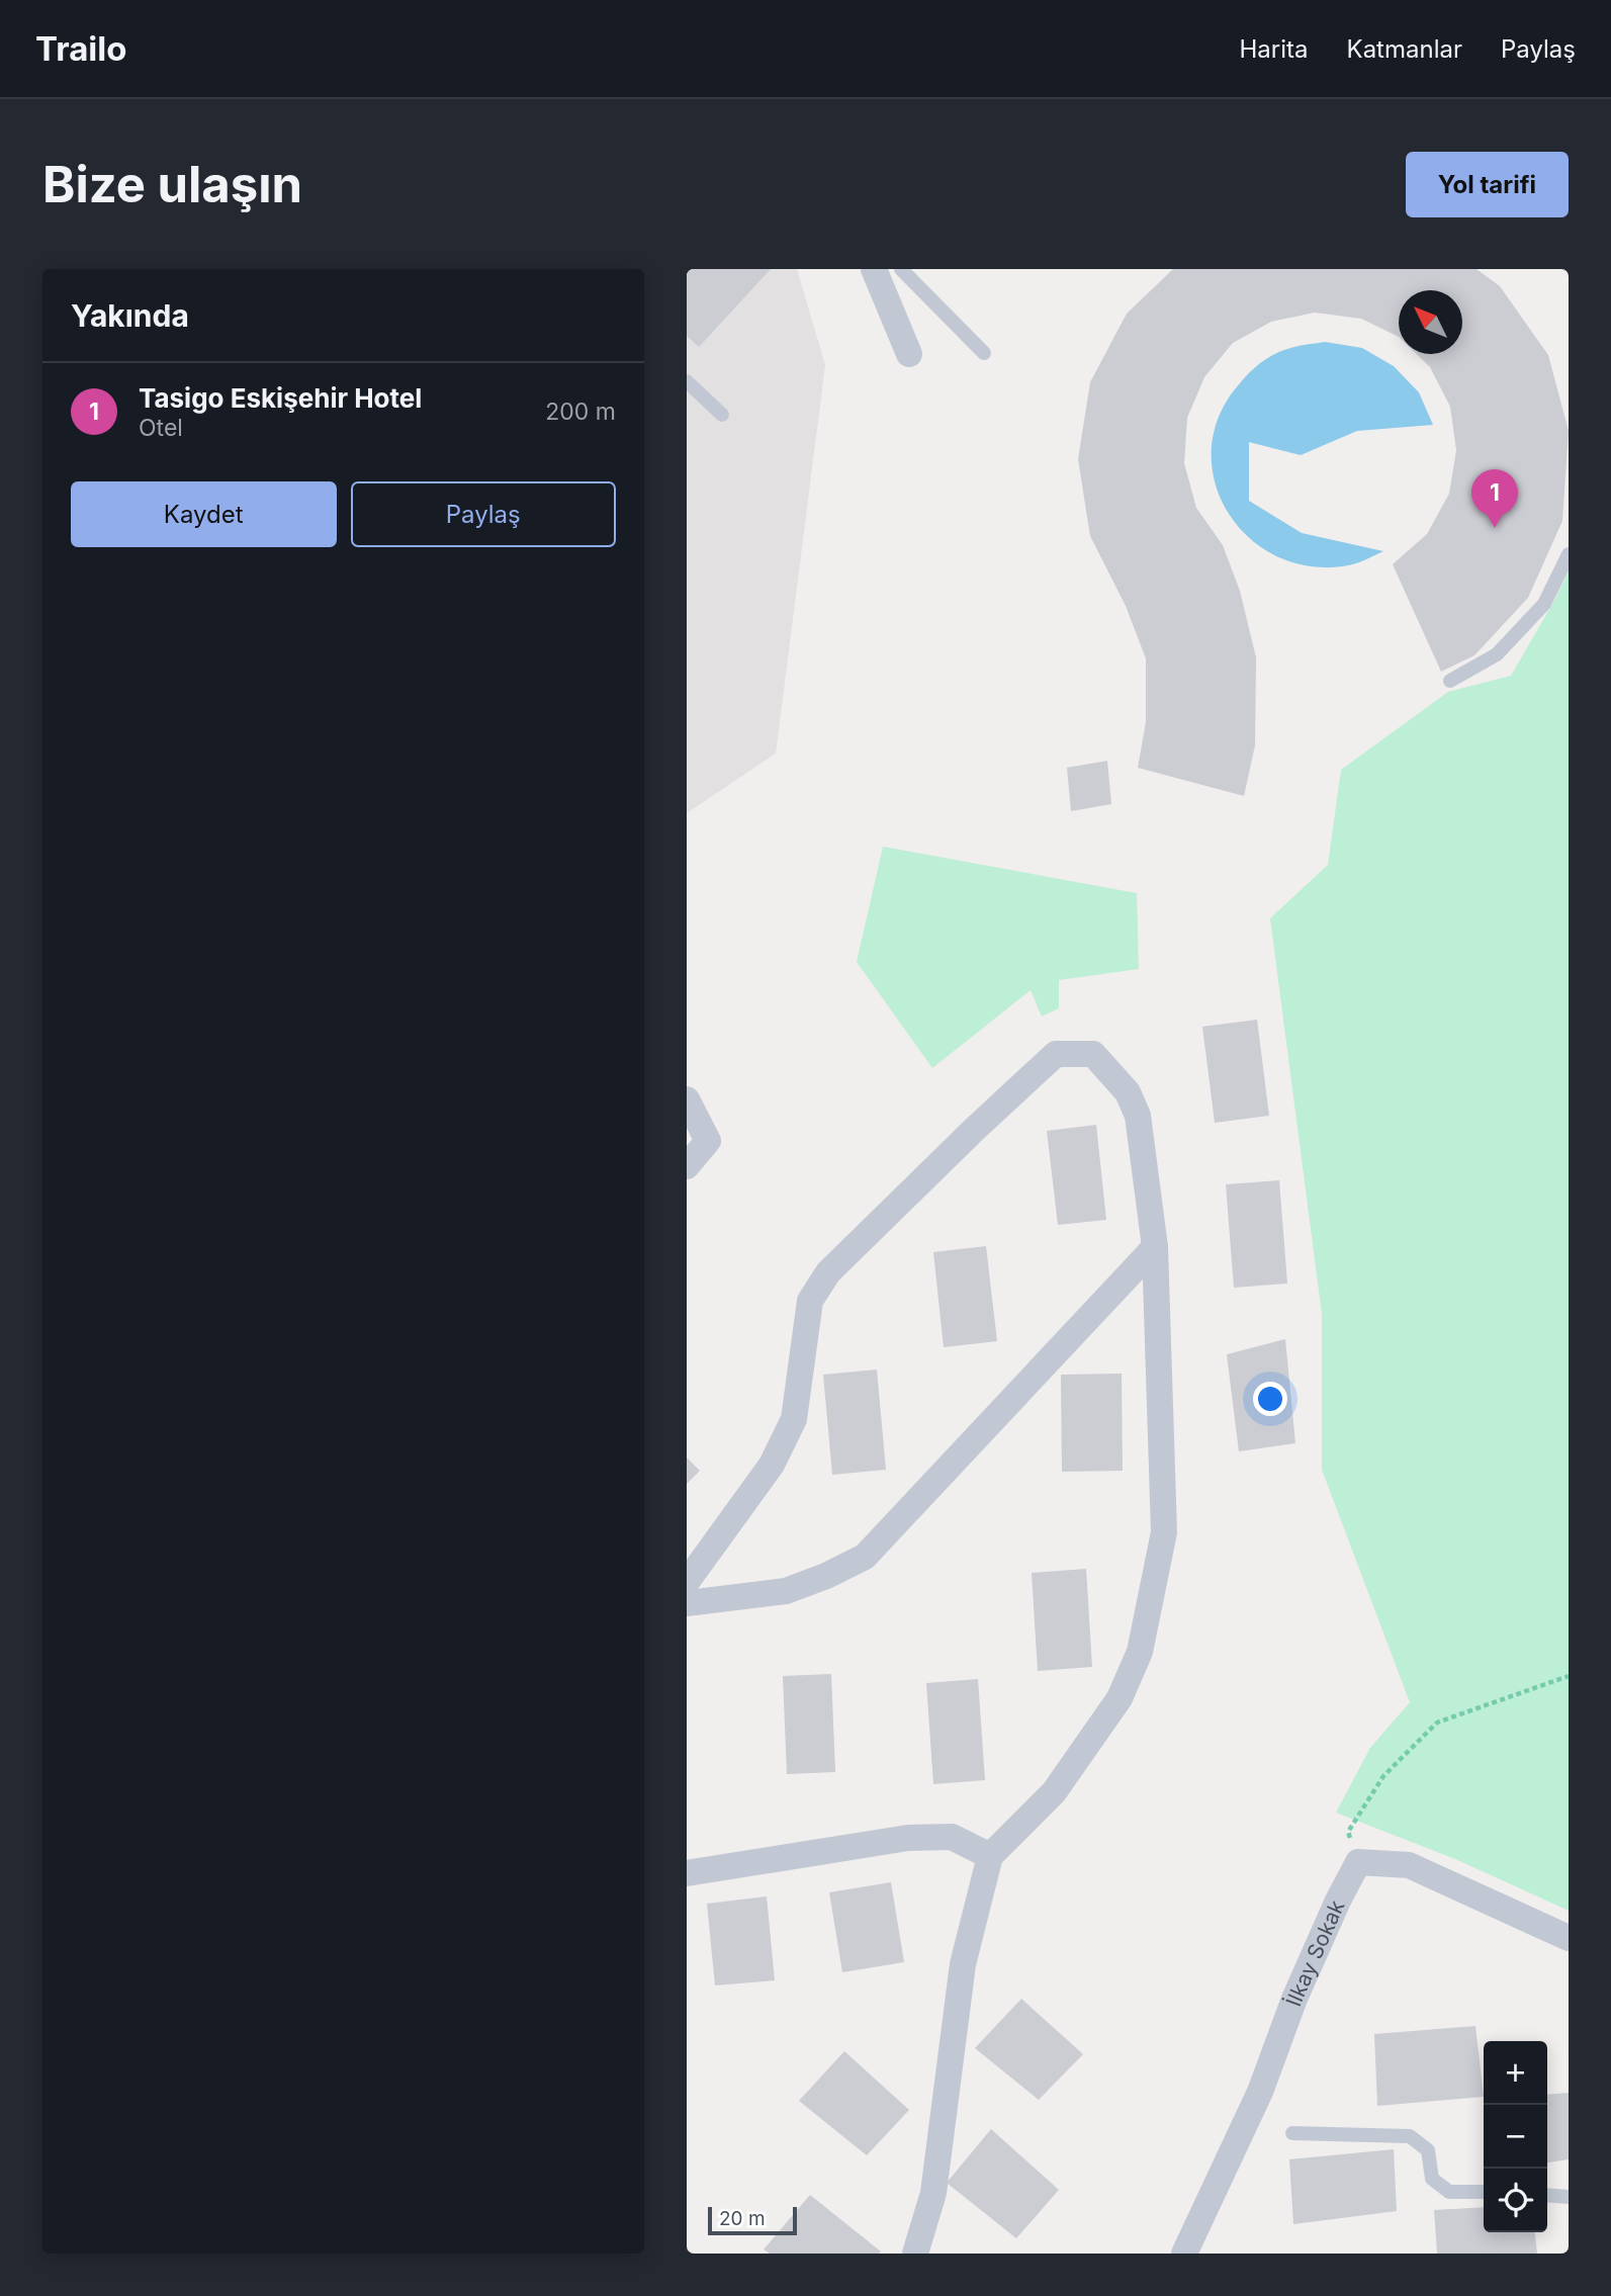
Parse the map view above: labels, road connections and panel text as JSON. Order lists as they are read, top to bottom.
{
  "streets": {
    "street": ["İlkay Sokak"]
  },
  "scale_bar": "20 m",
  "north": "top left",
  "page": {
    "header": "Trailo",
    "nav": ["Harita", "Katmanlar", "Paylaş"],
    "buttons": [
      "Yol tarifi",
      ["Kaydet", "Paylaş"]
    ],
    "title": "Bize ulaşın",
    "heading": "Yakında",
    "list": [
      {
        "mark": "1",
        "name": "Tasigo Eskişehir Hotel",
        "note": "Otel",
        "value": "200 m"
      }
    ],
    "pins": "1",
    "map_buttons": ["+", "−"],
    "scale": "20 m"
  }
}
